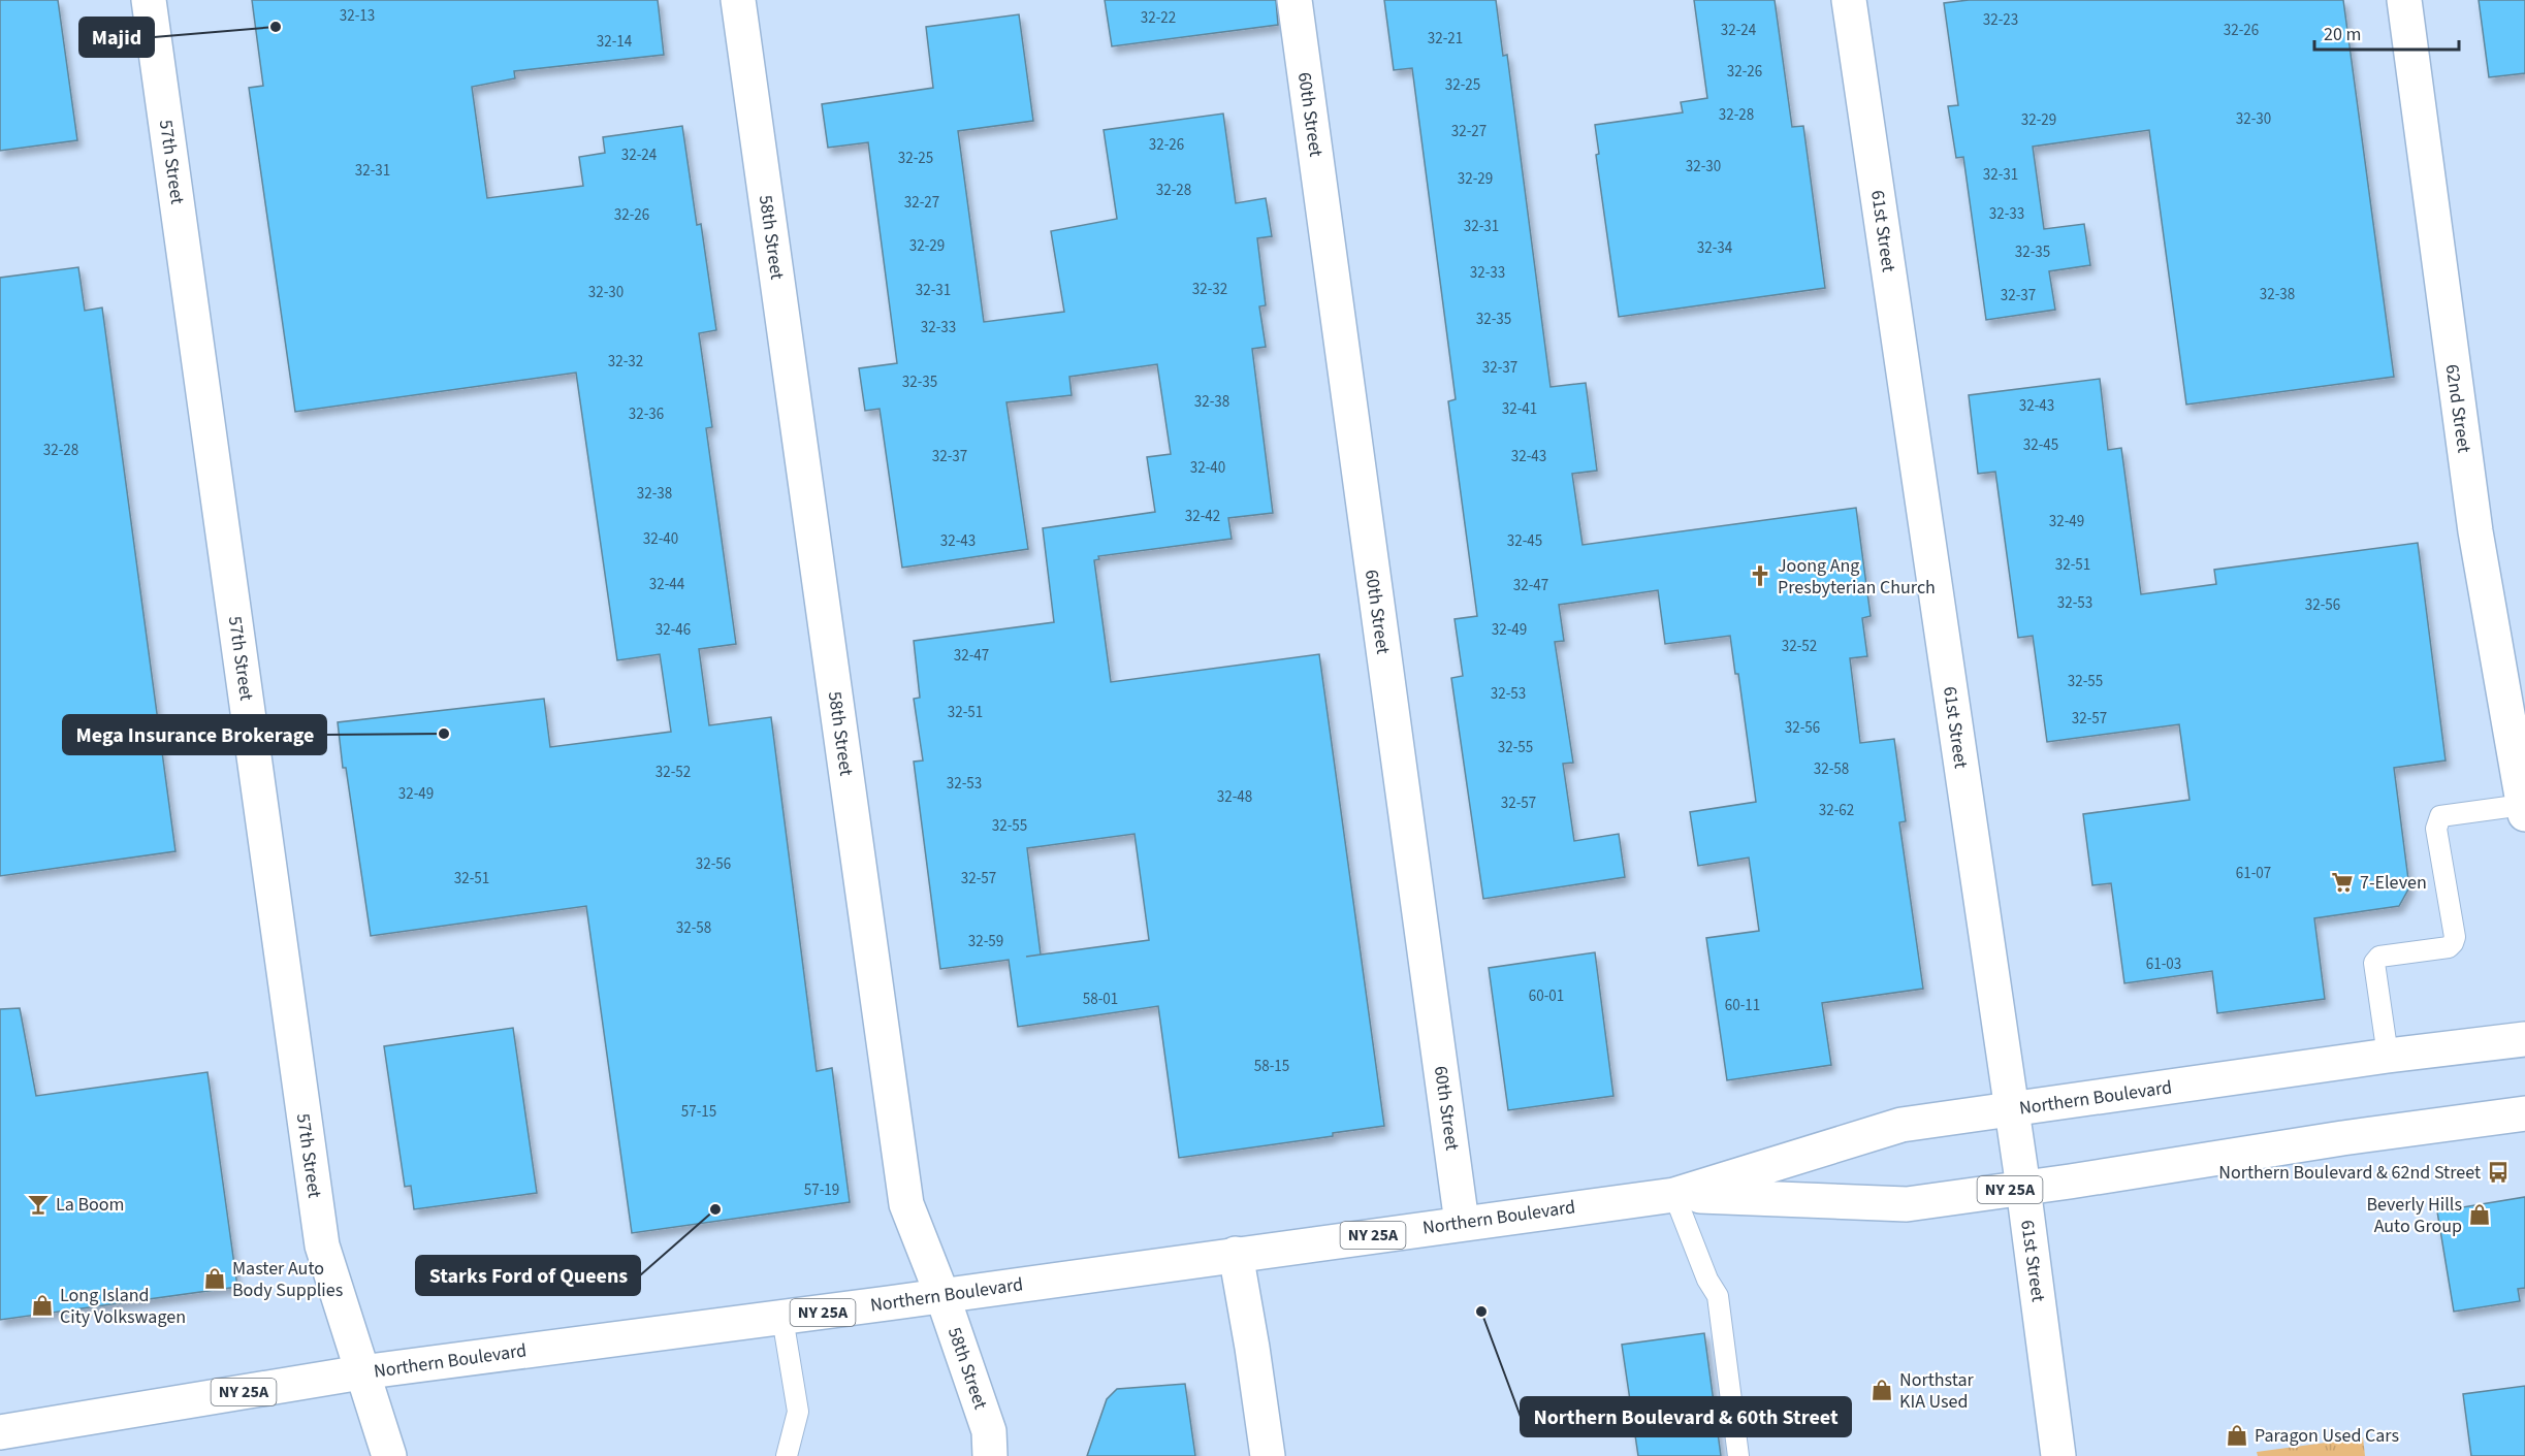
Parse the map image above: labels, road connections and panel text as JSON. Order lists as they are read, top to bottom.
{
  "streets": {
    "street": [
      "60th Street",
      "57th Street",
      "61st Street",
      "58th Street",
      "62nd Street",
      "Northern Boulevard",
      "NY 25A"
    ]
  },
  "crossings": [
    ["60th Street", "Northern Boulevard"],
    ["57th Street", "Northern Boulevard"],
    ["61st Street", "Northern Boulevard"],
    ["58th Street", "Northern Boulevard"]
  ],
  "places": {
    "other": [
      "Majid",
      "Mega Insurance Brokerage",
      "Starks Ford of Queens",
      "Northern Boulevard & 60th Street"
    ],
    "church": ["Joong Ang Presbyterian Church"],
    "supermarket": ["7-Eleven"],
    "bus stop": ["Northern Boulevard & 62nd Street"],
    "bar": ["La Boom"],
    "shop": [
      "Beverly Hills Auto Group",
      "Master Auto Body Supplies",
      "Long Island City Volkswagen",
      "Northstar KIA Used",
      "Paragon Used Cars"
    ]
  },
  "house_numbers": [
    "32-13",
    "32-22",
    "32-23",
    "32-24",
    "32-26",
    "32-21",
    "32-14",
    "32-26",
    "32-25",
    "32-28",
    "32-30",
    "32-29",
    "32-27",
    "32-26",
    "32-24",
    "32-25",
    "32-30",
    "32-31",
    "32-31",
    "32-29",
    "32-28",
    "32-27",
    "32-33",
    "32-26",
    "32-31",
    "32-29",
    "32-34",
    "32-35",
    "32-33",
    "32-32",
    "32-31",
    "32-30",
    "32-38",
    "32-37",
    "32-35",
    "32-33",
    "32-32",
    "32-37",
    "32-35",
    "32-38",
    "32-43",
    "32-41",
    "32-36",
    "32-45",
    "32-28",
    "32-37",
    "32-43",
    "32-40",
    "32-38",
    "32-42",
    "32-49",
    "32-40",
    "32-43",
    "32-45",
    "32-51",
    "32-44",
    "32-47",
    "32-53",
    "32-56",
    "32-46",
    "32-49",
    "32-52",
    "32-47",
    "32-55",
    "32-53",
    "32-51",
    "32-57",
    "32-56",
    "32-55",
    "32-58",
    "32-52",
    "32-53",
    "32-49",
    "32-48",
    "32-57",
    "32-62",
    "32-55",
    "32-56",
    "61-07",
    "32-51",
    "32-57",
    "32-58",
    "32-59",
    "61-03",
    "60-01",
    "58-01",
    "60-11",
    "58-15",
    "57-15",
    "57-19"
  ],
  "scale_bar": "20 m"
}
